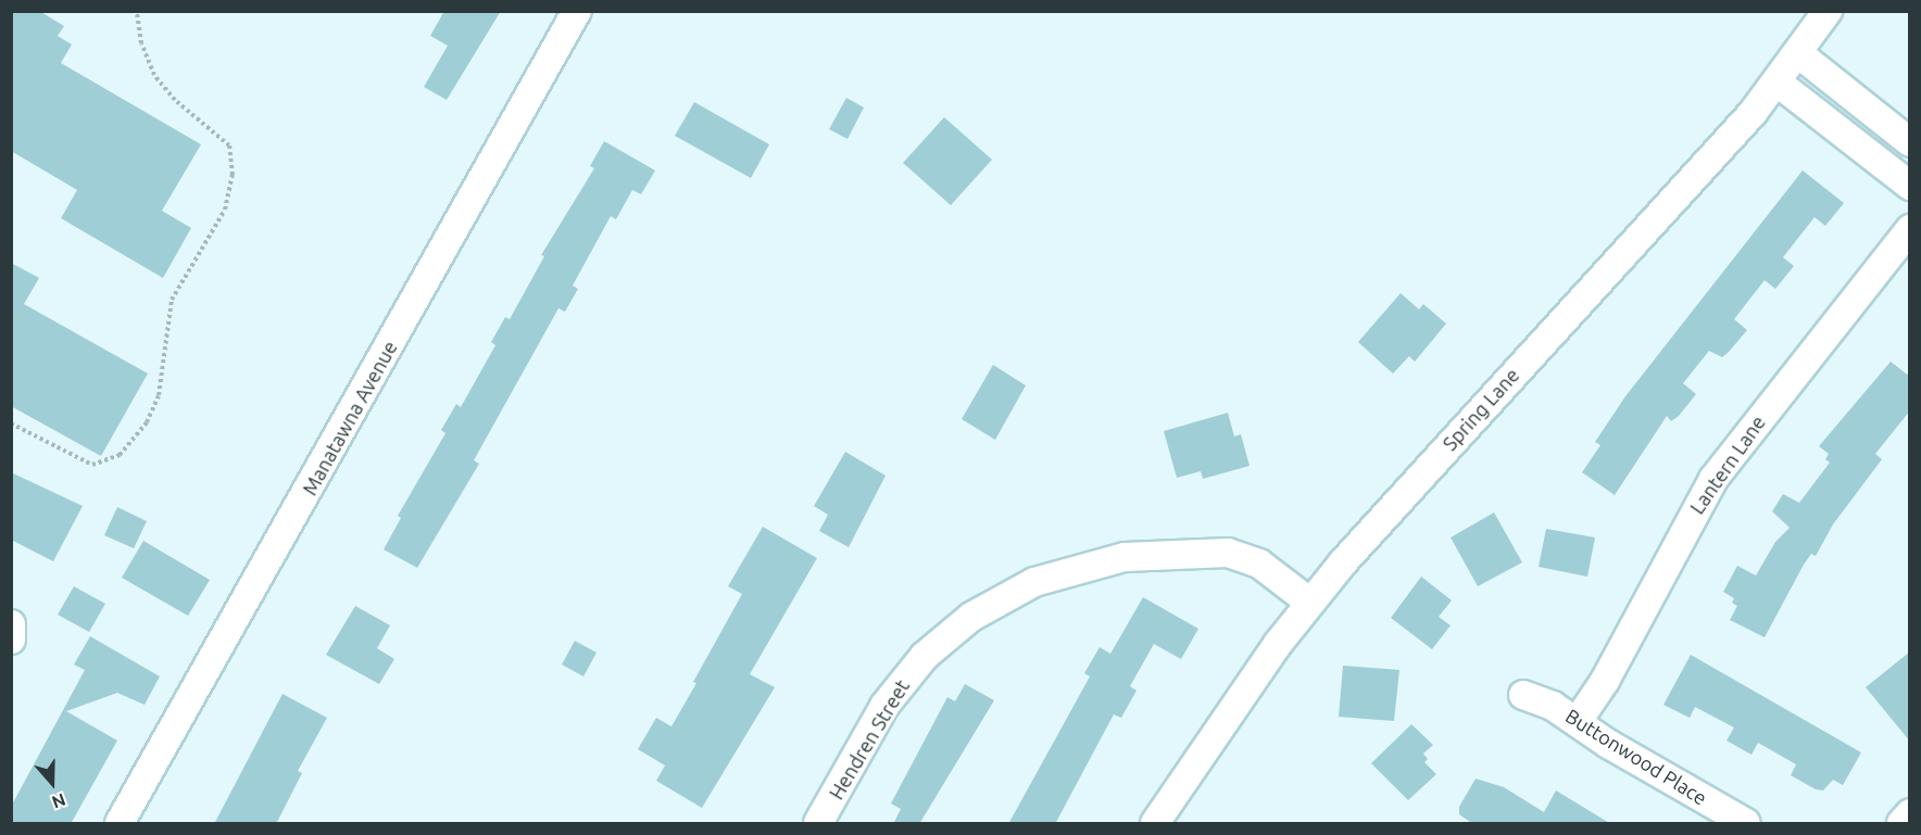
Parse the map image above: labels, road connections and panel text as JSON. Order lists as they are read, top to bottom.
{
  "streets": {
    "street": [
      "Spring Lane",
      "Manatawna Avenue",
      "Lantern Lane",
      "Hendren Street",
      "Buttonwood Place"
    ]
  },
  "crossings": [
    ["Spring Lane", "Hendren Street"],
    ["Lantern Lane", "Buttonwood Place"]
  ],
  "north": "bottom"
}
